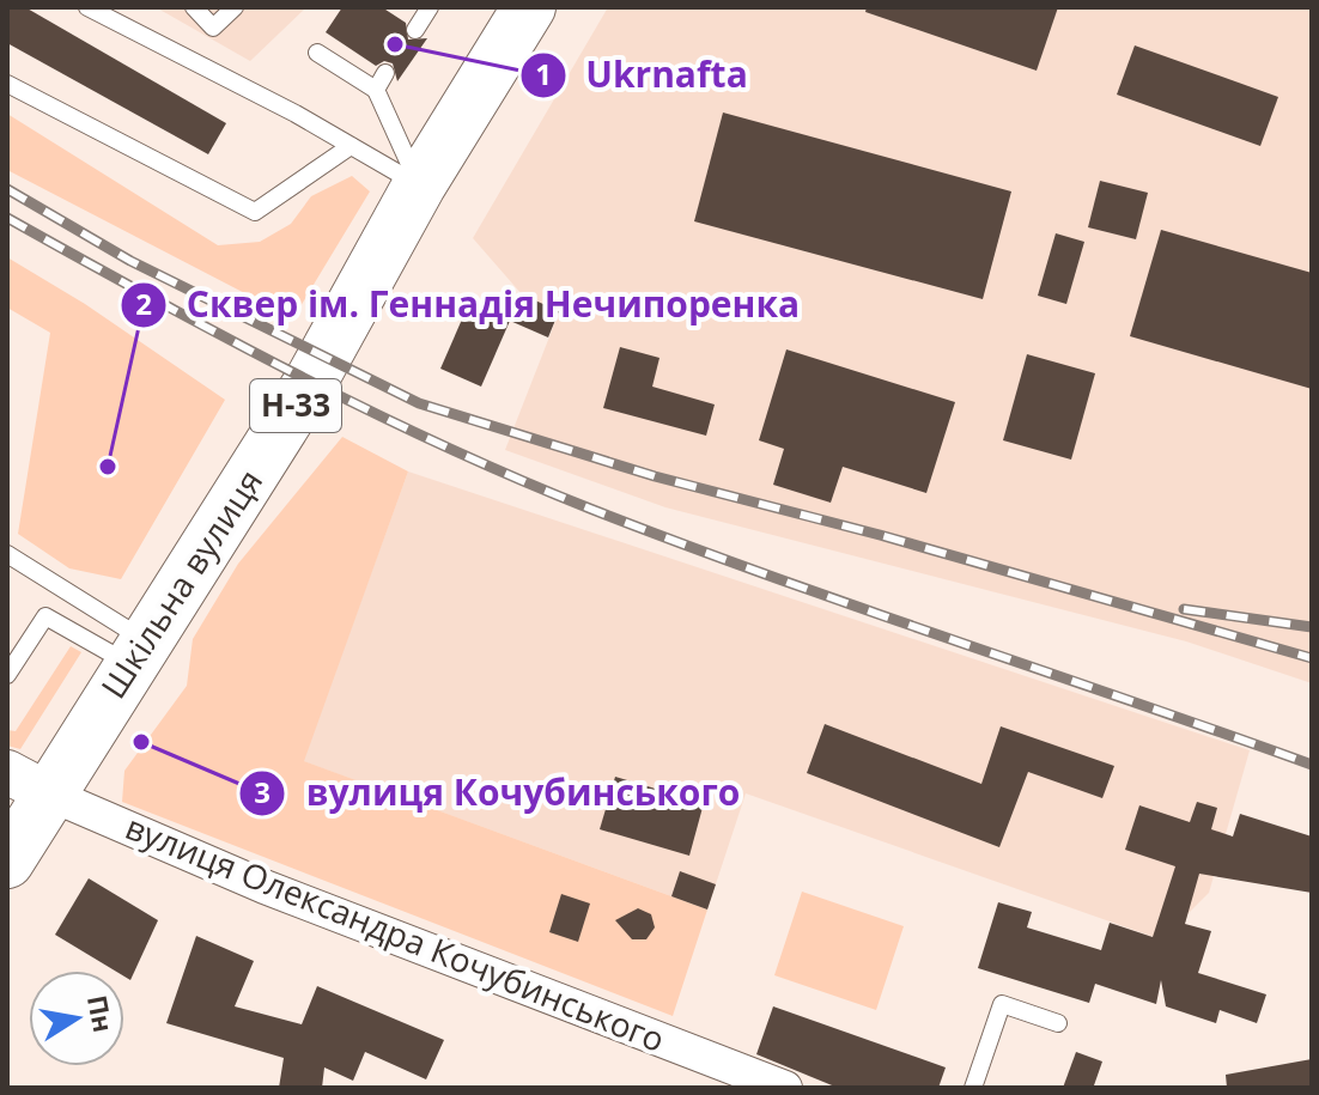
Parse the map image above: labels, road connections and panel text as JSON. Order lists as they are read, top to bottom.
{
  "streets": {
    "main road": ["Н-33", "Шкільна вулиця"],
    "street": ["вулиця Олександра Кочубинського"]
  },
  "crossings": [
    ["Шкільна вулиця", "вулиця Олександра Кочубинського"]
  ],
  "places": ["Ukrnafta", "Сквер ім. Геннадія Нечипоренка", "вулиця Кочубинського"],
  "north": "right"
}
